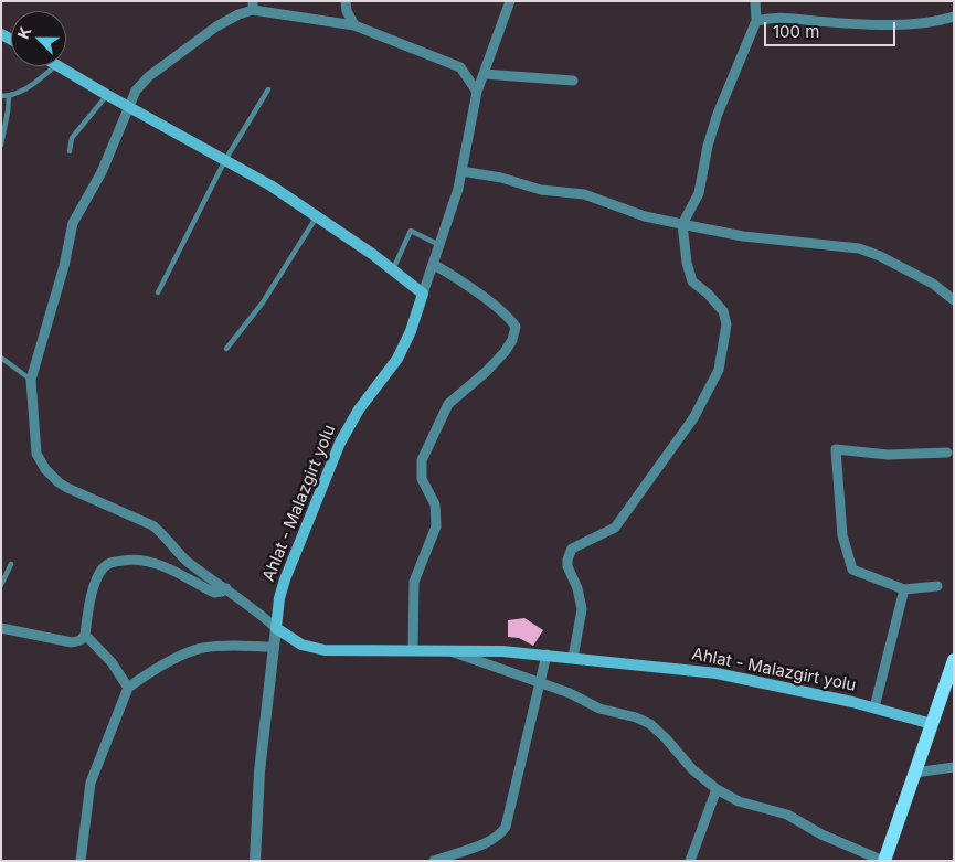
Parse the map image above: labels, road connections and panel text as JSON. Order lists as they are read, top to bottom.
{
  "streets": {
    "main road": ["Ahlat - Malazgirt yolu"]
  },
  "scale_bar": "100 m",
  "north": "top left"
}
